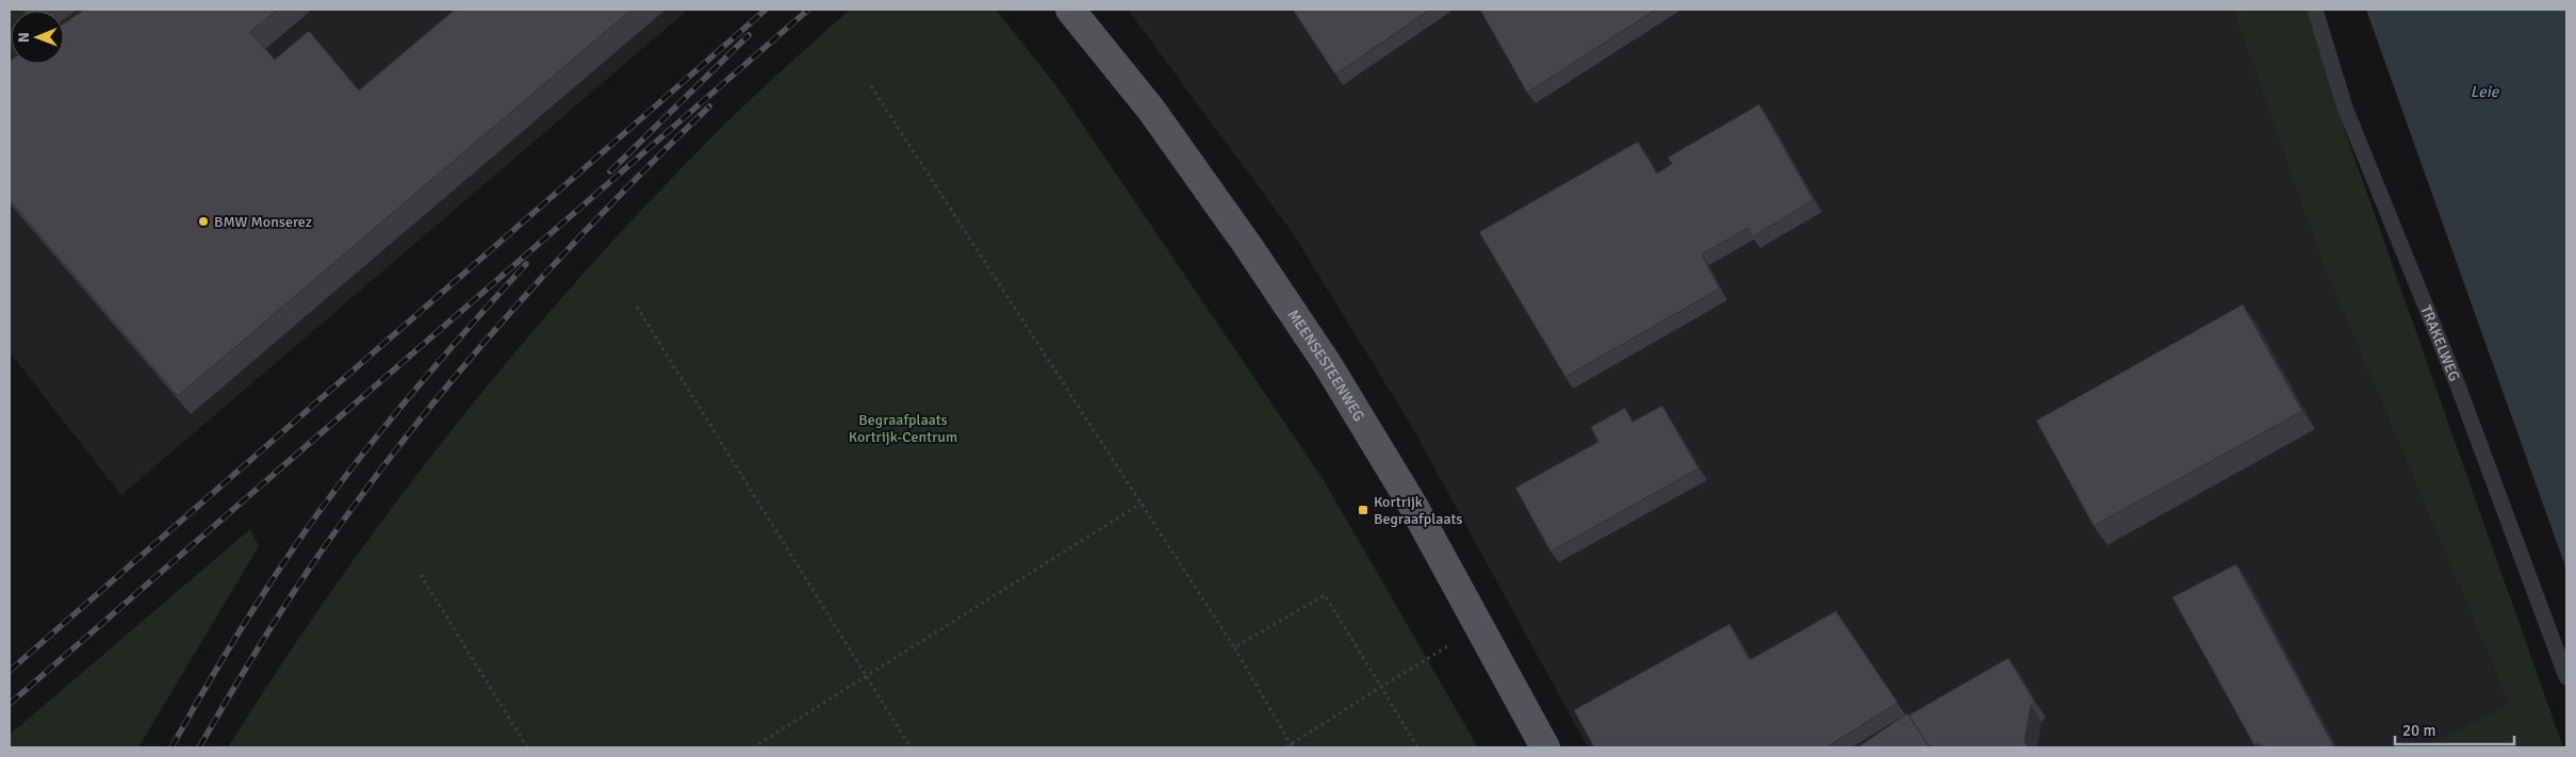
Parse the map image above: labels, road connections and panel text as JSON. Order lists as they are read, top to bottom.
{
  "streets": {
    "main road": ["MEENSESTEENWEG"],
    "lane": ["TRAKELWEG"]
  },
  "water": ["Leie"],
  "parks": ["Begraafplaats Kortrijk-Centrum"],
  "places": {
    "other": ["BMW Monserez"],
    "transit": ["Kortrijk Begraafplaats"]
  },
  "scale_bar": "20 m",
  "north": "left"
}
